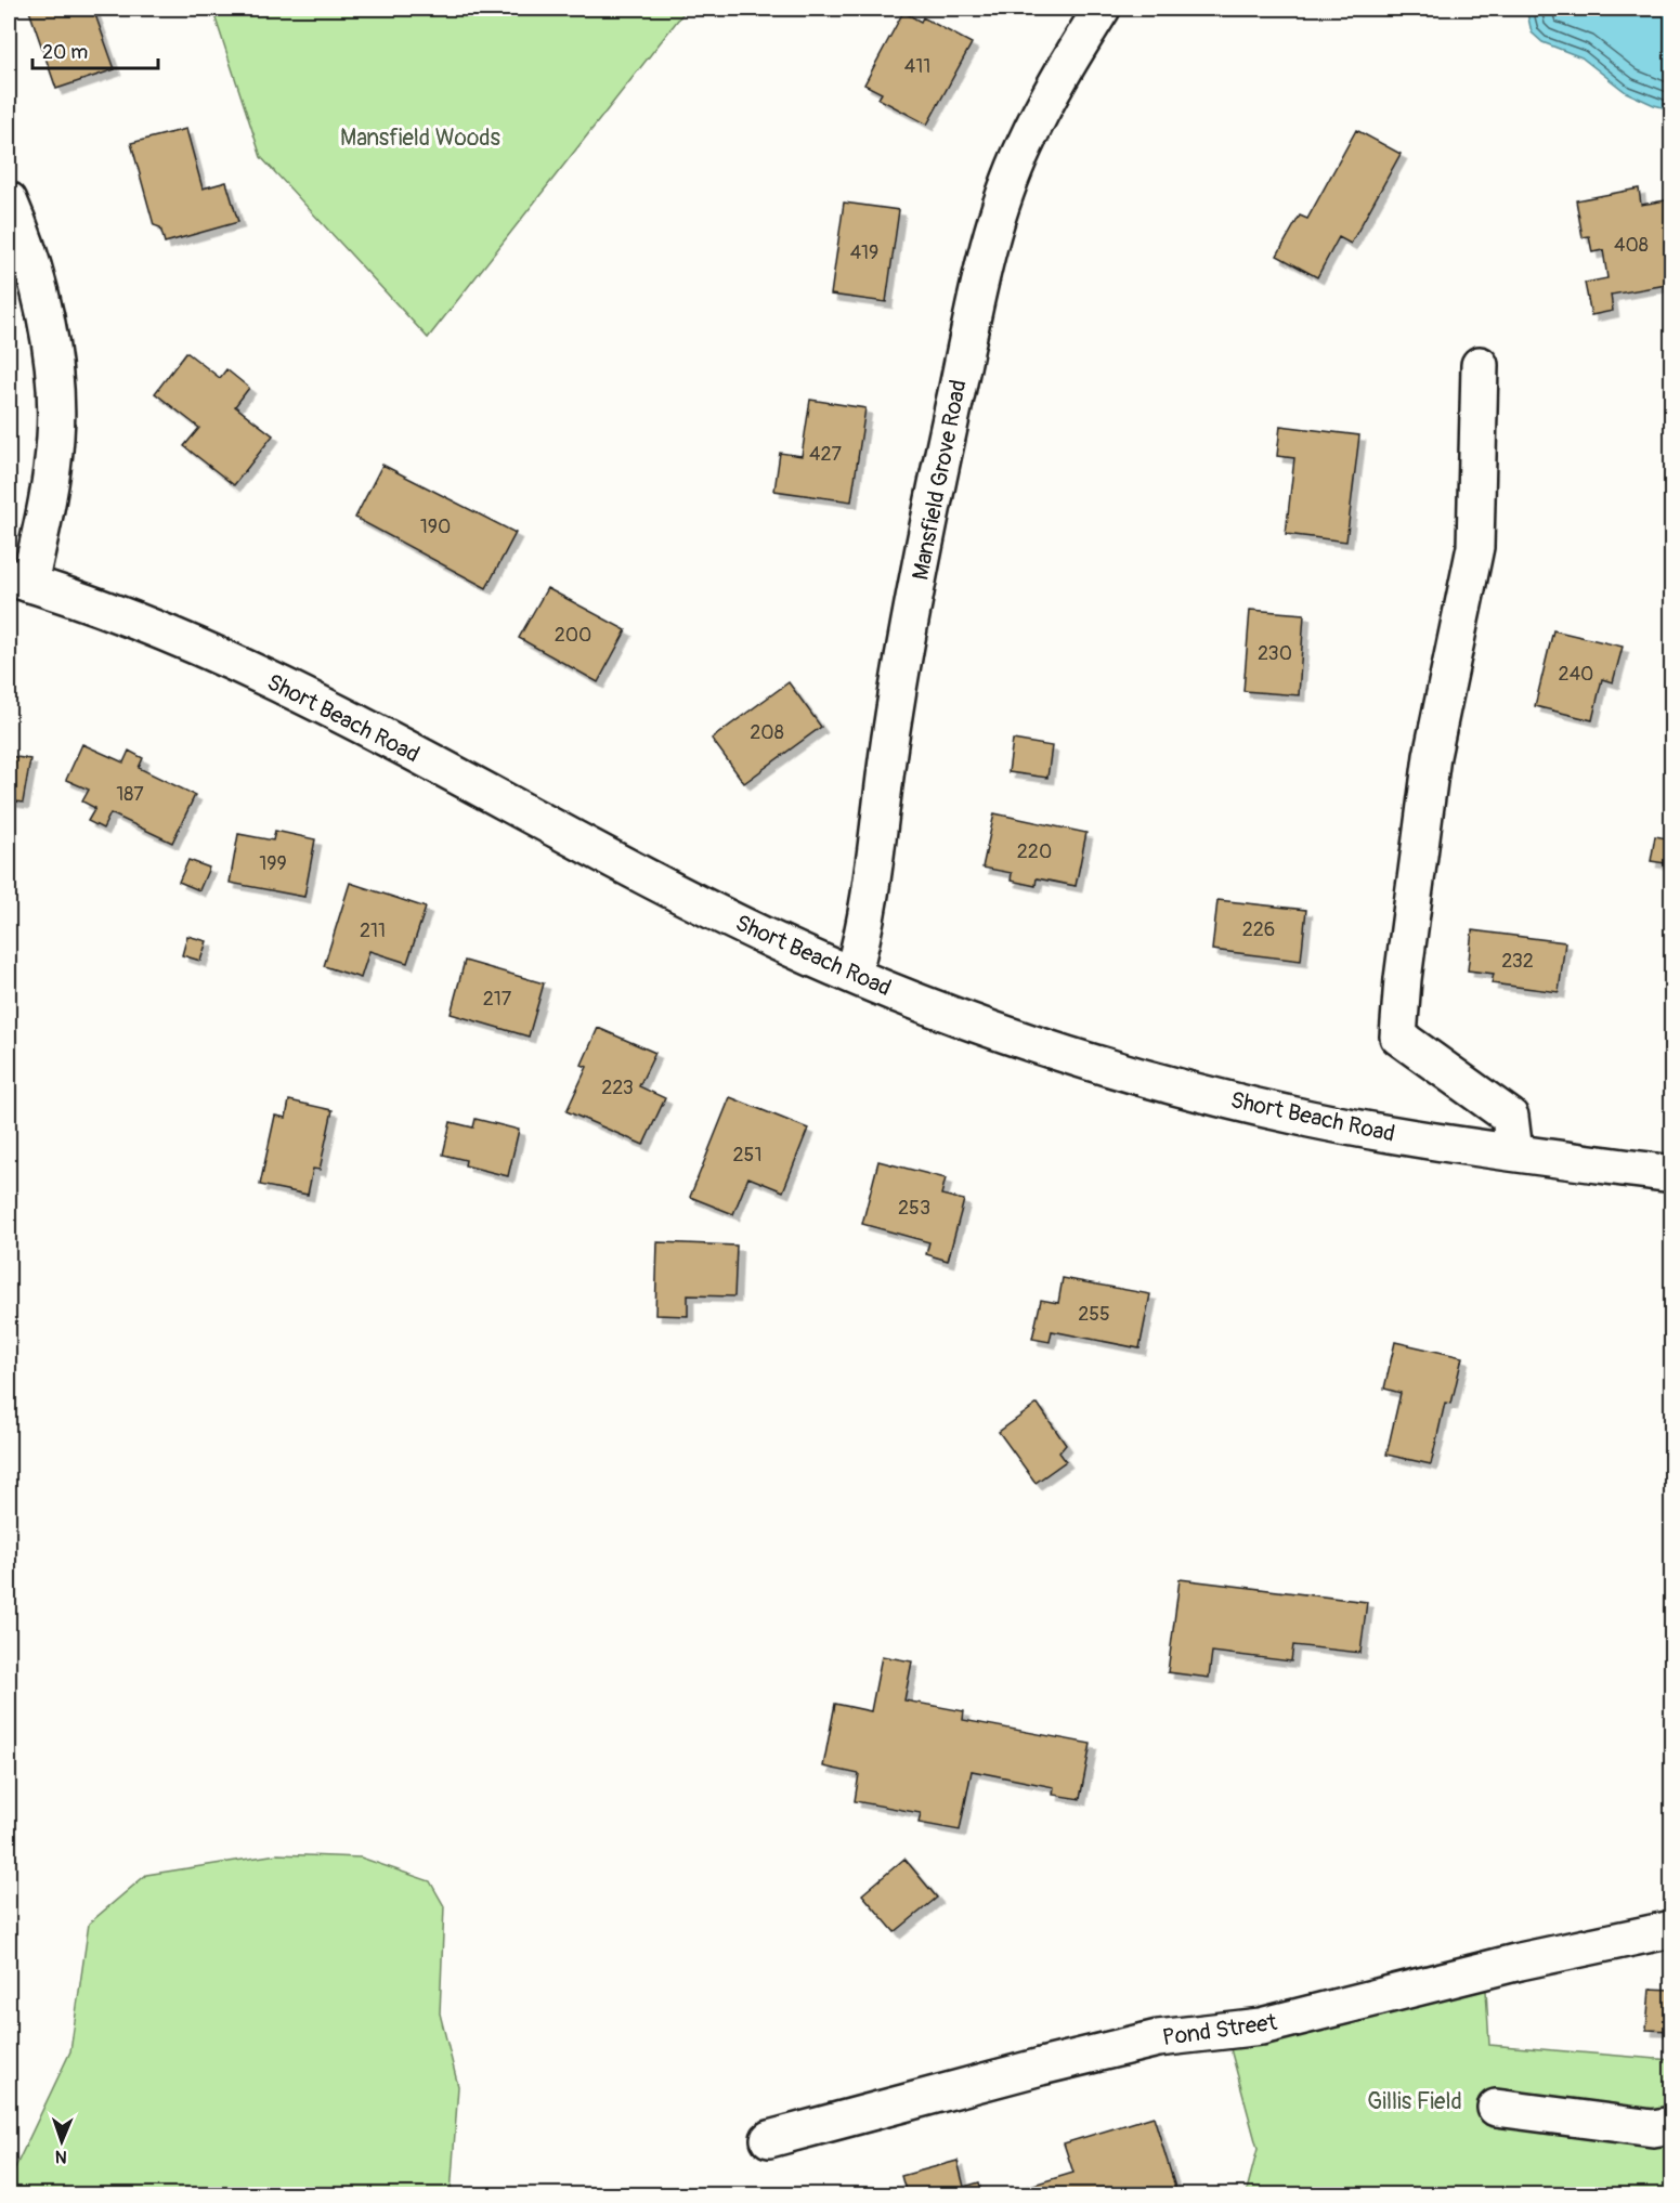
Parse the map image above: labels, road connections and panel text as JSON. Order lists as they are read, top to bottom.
{
  "streets": {
    "street": ["Mansfield Grove Road", "Short Beach Road", "Pond Street"]
  },
  "crossings": [
    ["Mansfield Grove Road", "Short Beach Road"]
  ],
  "parks": ["Mansfield Woods", "Gillis Field"],
  "house_numbers": [
    "411",
    "408",
    "419",
    "427",
    "190",
    "200",
    "230",
    "240",
    "208",
    "187",
    "220",
    "199",
    "226",
    "211",
    "232",
    "217",
    "223",
    "251",
    "253",
    "255"
  ],
  "scale_bar": "20 m",
  "north": "bottom"
}
